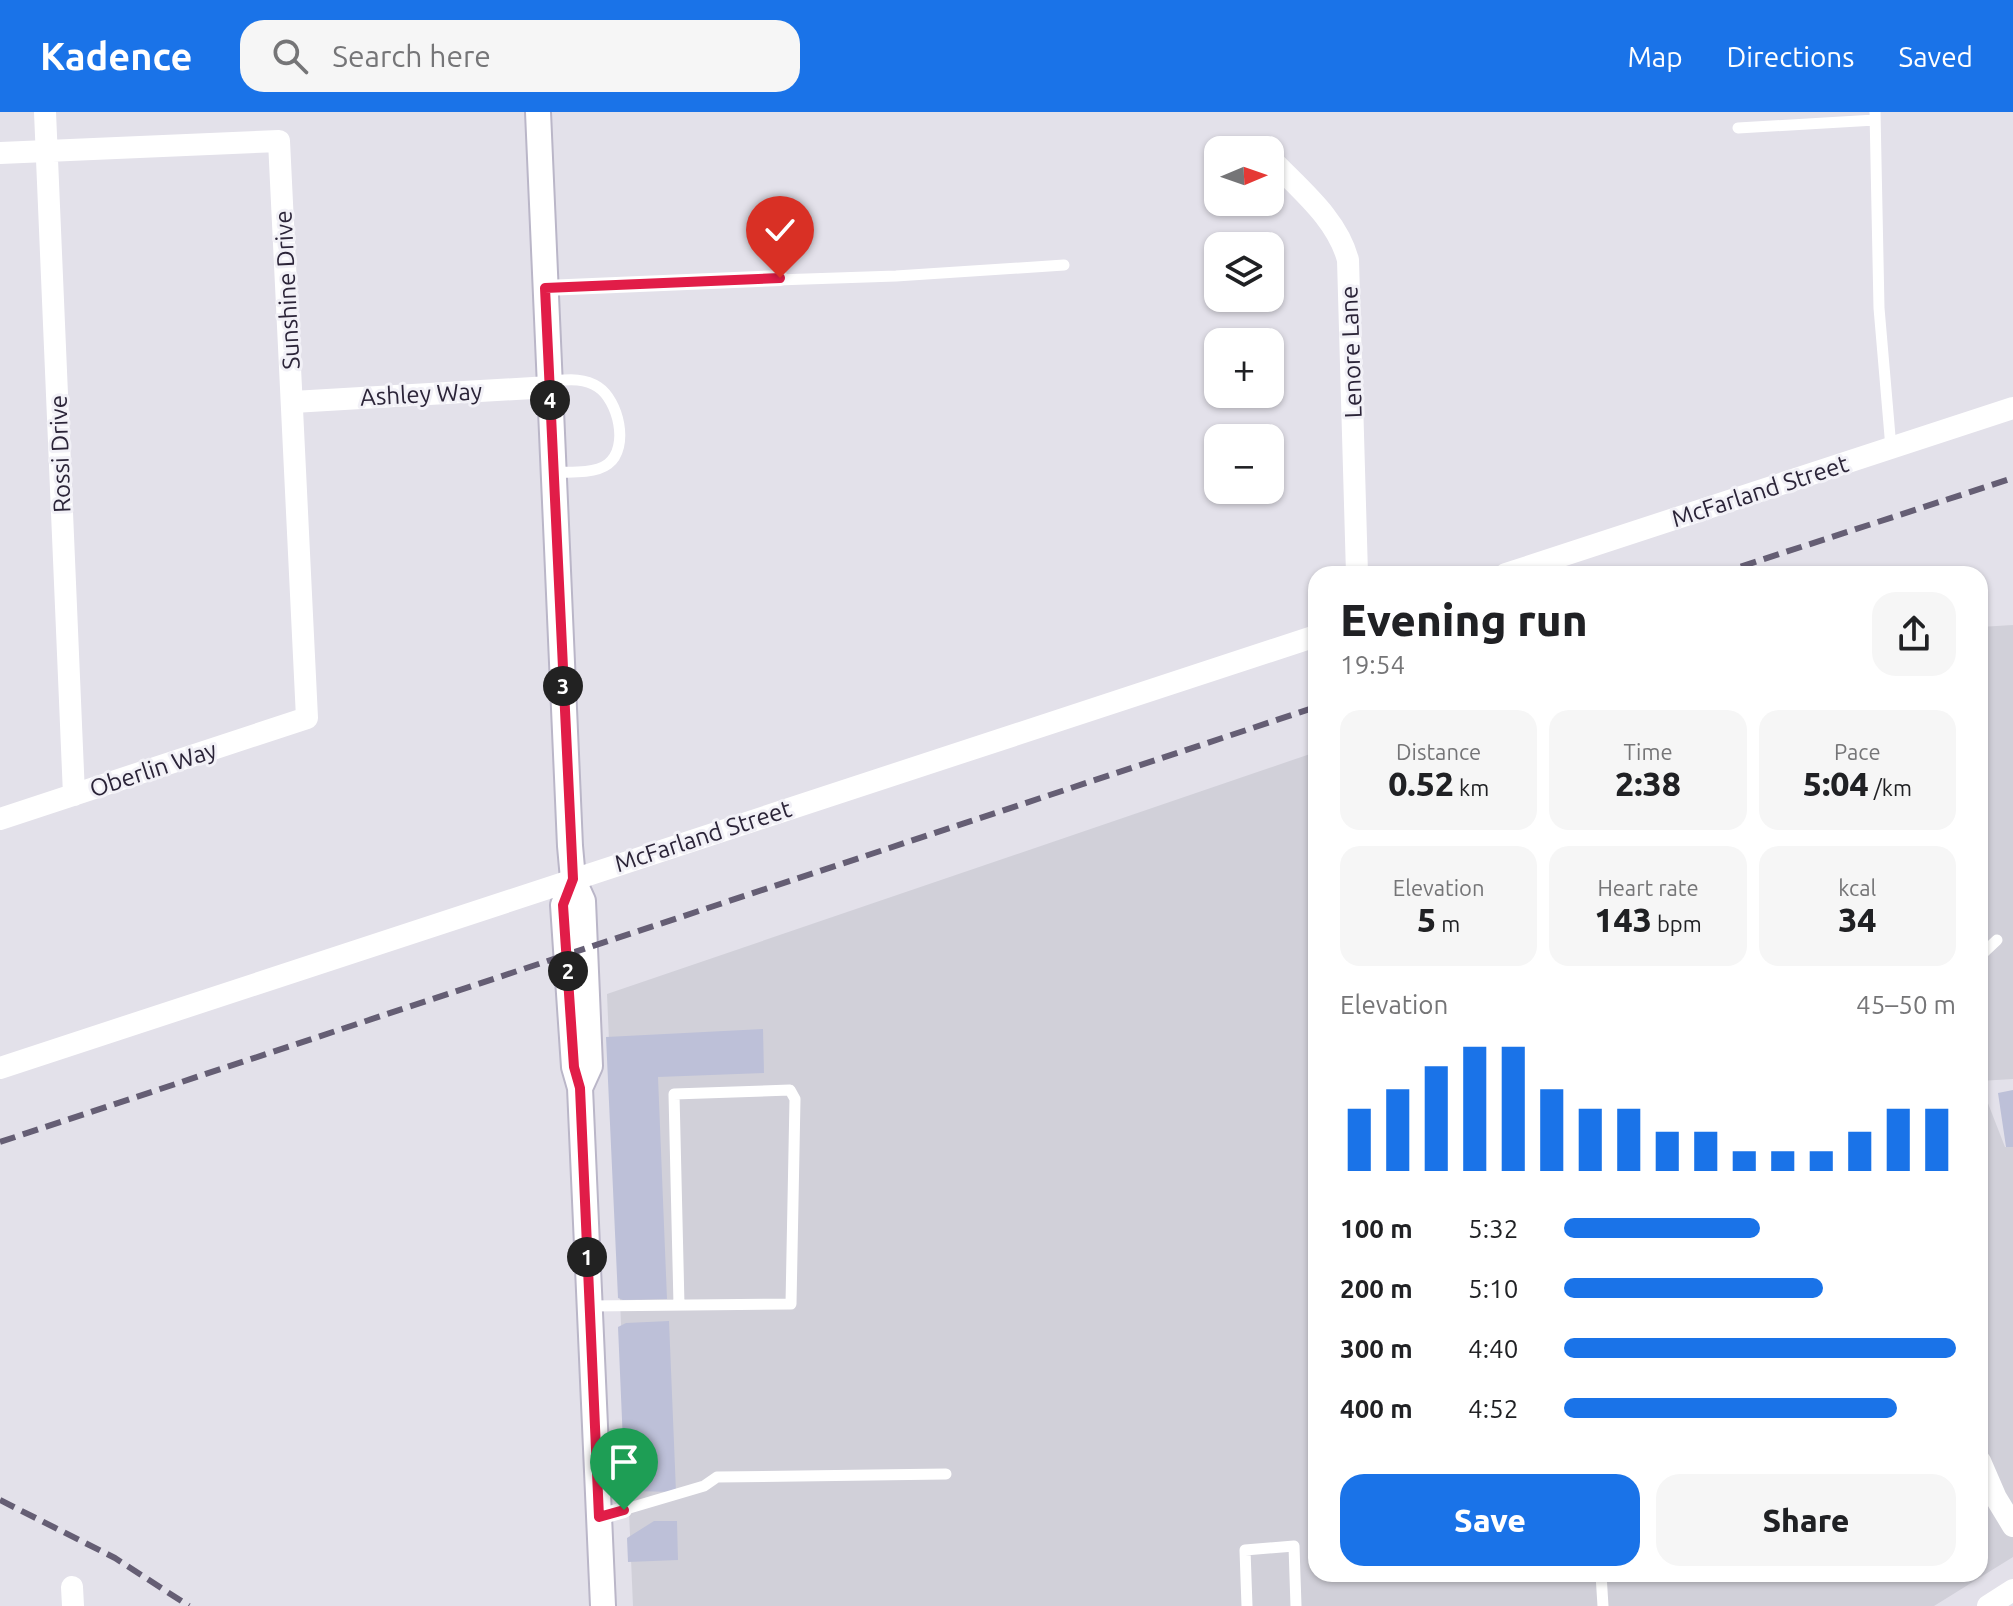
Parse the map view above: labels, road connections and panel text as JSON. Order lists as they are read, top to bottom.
{
  "streets": {
    "street": [
      "Sunshine Drive",
      "Lenore Lane",
      "Ashley Way",
      "Rossi Drive",
      "McFarland Street",
      "Oberlin Way"
    ]
  },
  "crossings": [
    ["Sunshine Drive", "Ashley Way"],
    ["Sunshine Drive", "Rossi Drive"],
    ["Sunshine Drive", "Oberlin Way"],
    ["Rossi Drive", "Oberlin Way"]
  ],
  "north": "right",
  "page": {
    "header": "Kadence",
    "search": "Search here",
    "nav": ["Map", "Directions", "Saved"],
    "map_buttons": ["+", "−"],
    "pins": [
      "4",
      "3",
      "2",
      "1"
    ],
    "heading": ["Evening run", "19:54"],
    "stats": [
      ["Distance", "0.52 km"],
      ["Time", "2:38"],
      ["Pace", "5:04 /km"],
      ["Elevation", "5 m"],
      ["Heart rate", "143 bpm"],
      ["kcal", "34"]
    ],
    "chart": ["Elevation", "45–50 m"],
    "list": [
      {
        "name": "100 m",
        "note": "5:32"
      },
      {
        "name": "200 m",
        "note": "5:10"
      },
      {
        "name": "300 m",
        "note": "4:40"
      },
      {
        "name": "400 m",
        "note": "4:52"
      }
    ],
    "buttons": ["Save", "Share"]
  }
}
